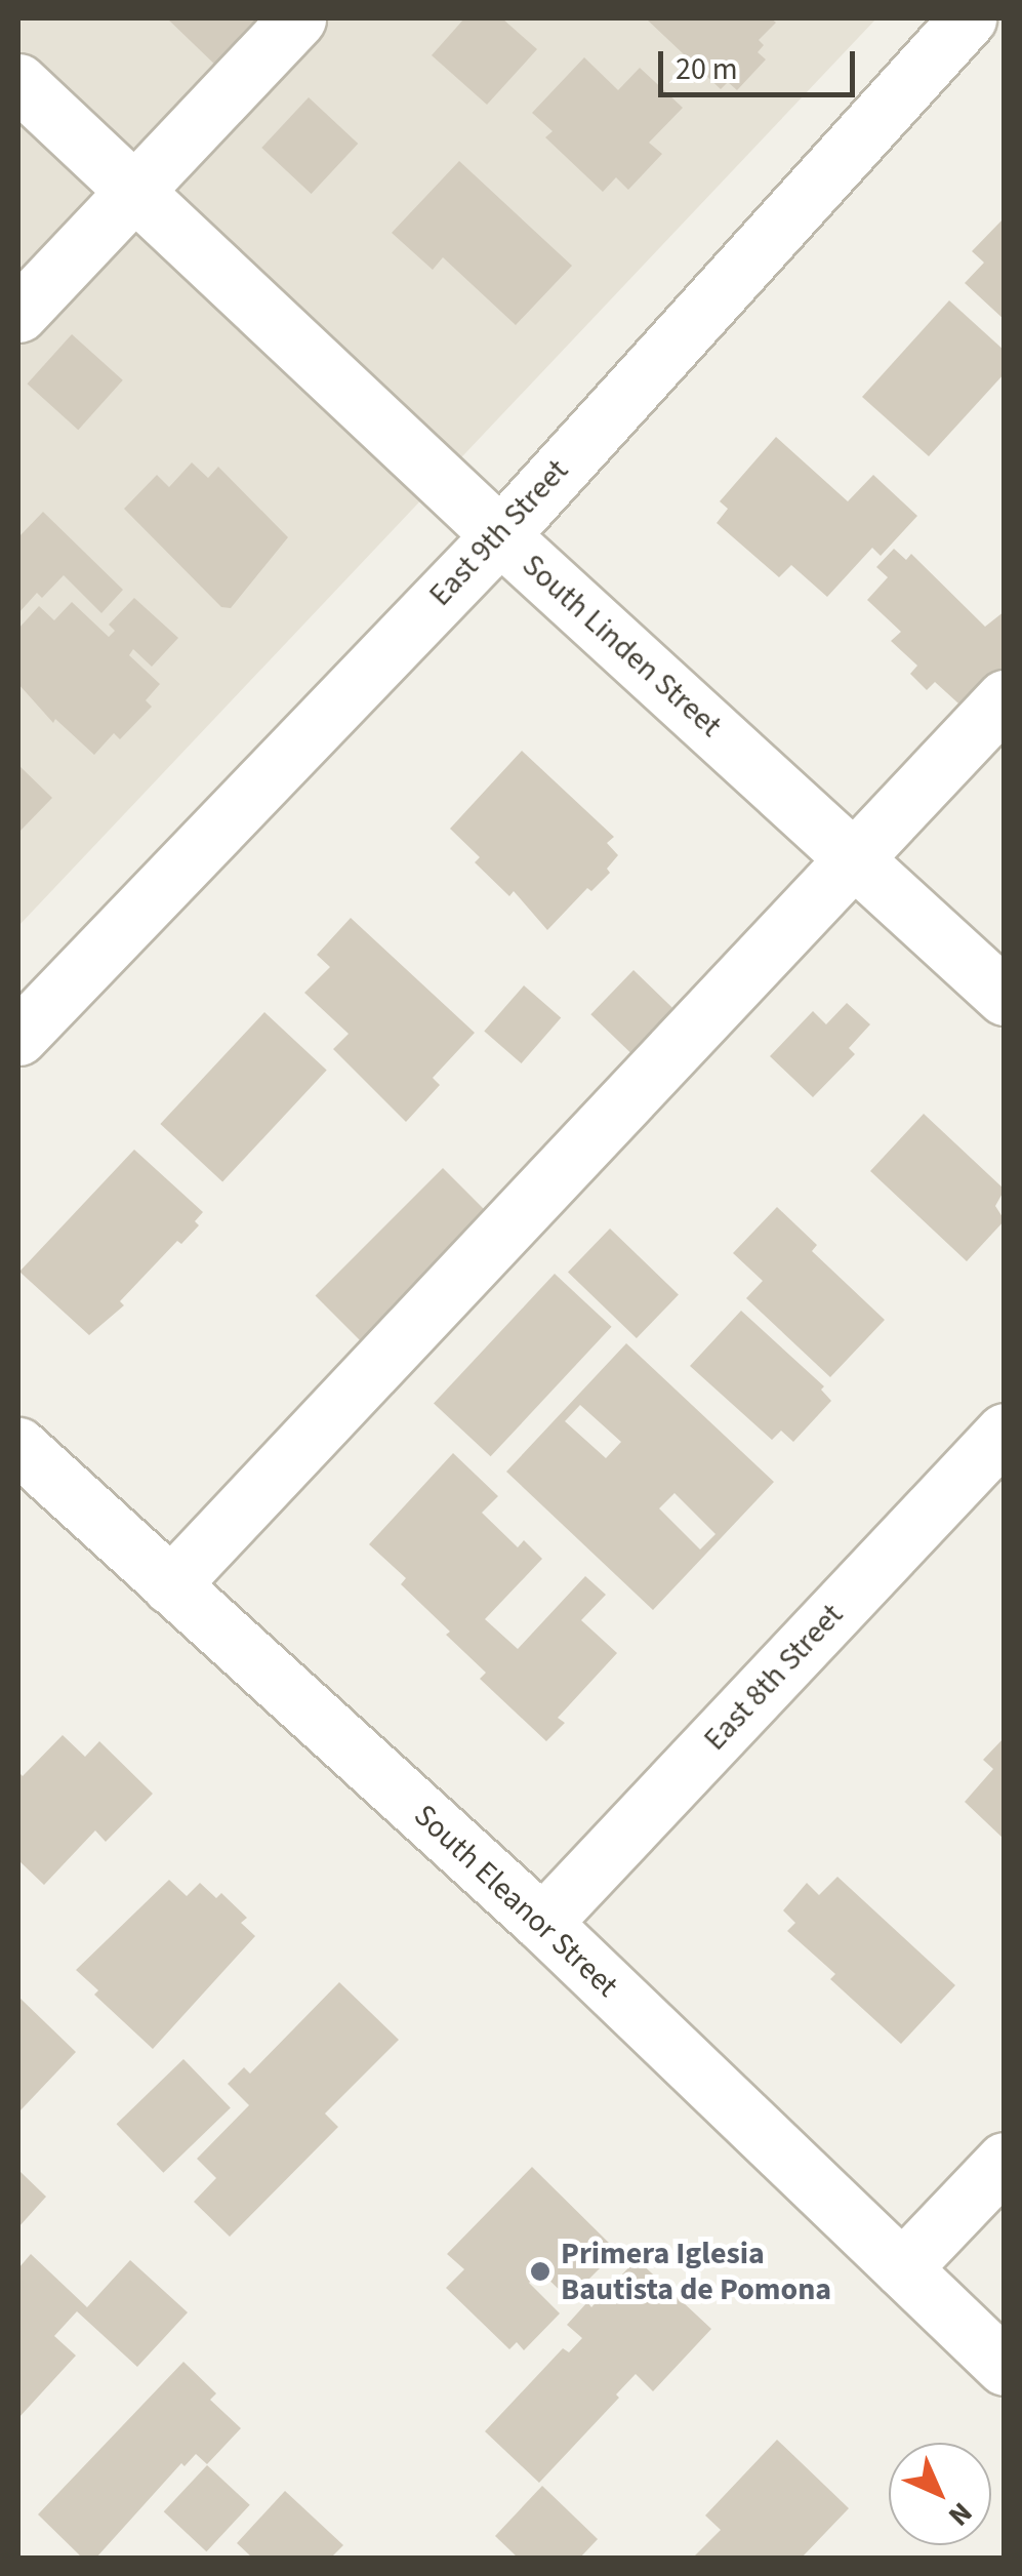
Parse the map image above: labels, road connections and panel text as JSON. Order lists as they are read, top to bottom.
{
  "streets": {
    "street": [
      "East 9th Street",
      "South Linden Street",
      "East 8th Street",
      "South Eleanor Street"
    ]
  },
  "crossings": [
    ["East 9th Street", "South Linden Street"],
    ["East 8th Street", "South Eleanor Street"]
  ],
  "places": ["Primera Iglesia Bautista de Pomona"],
  "scale_bar": "20 m",
  "north": "bottom right"
}
